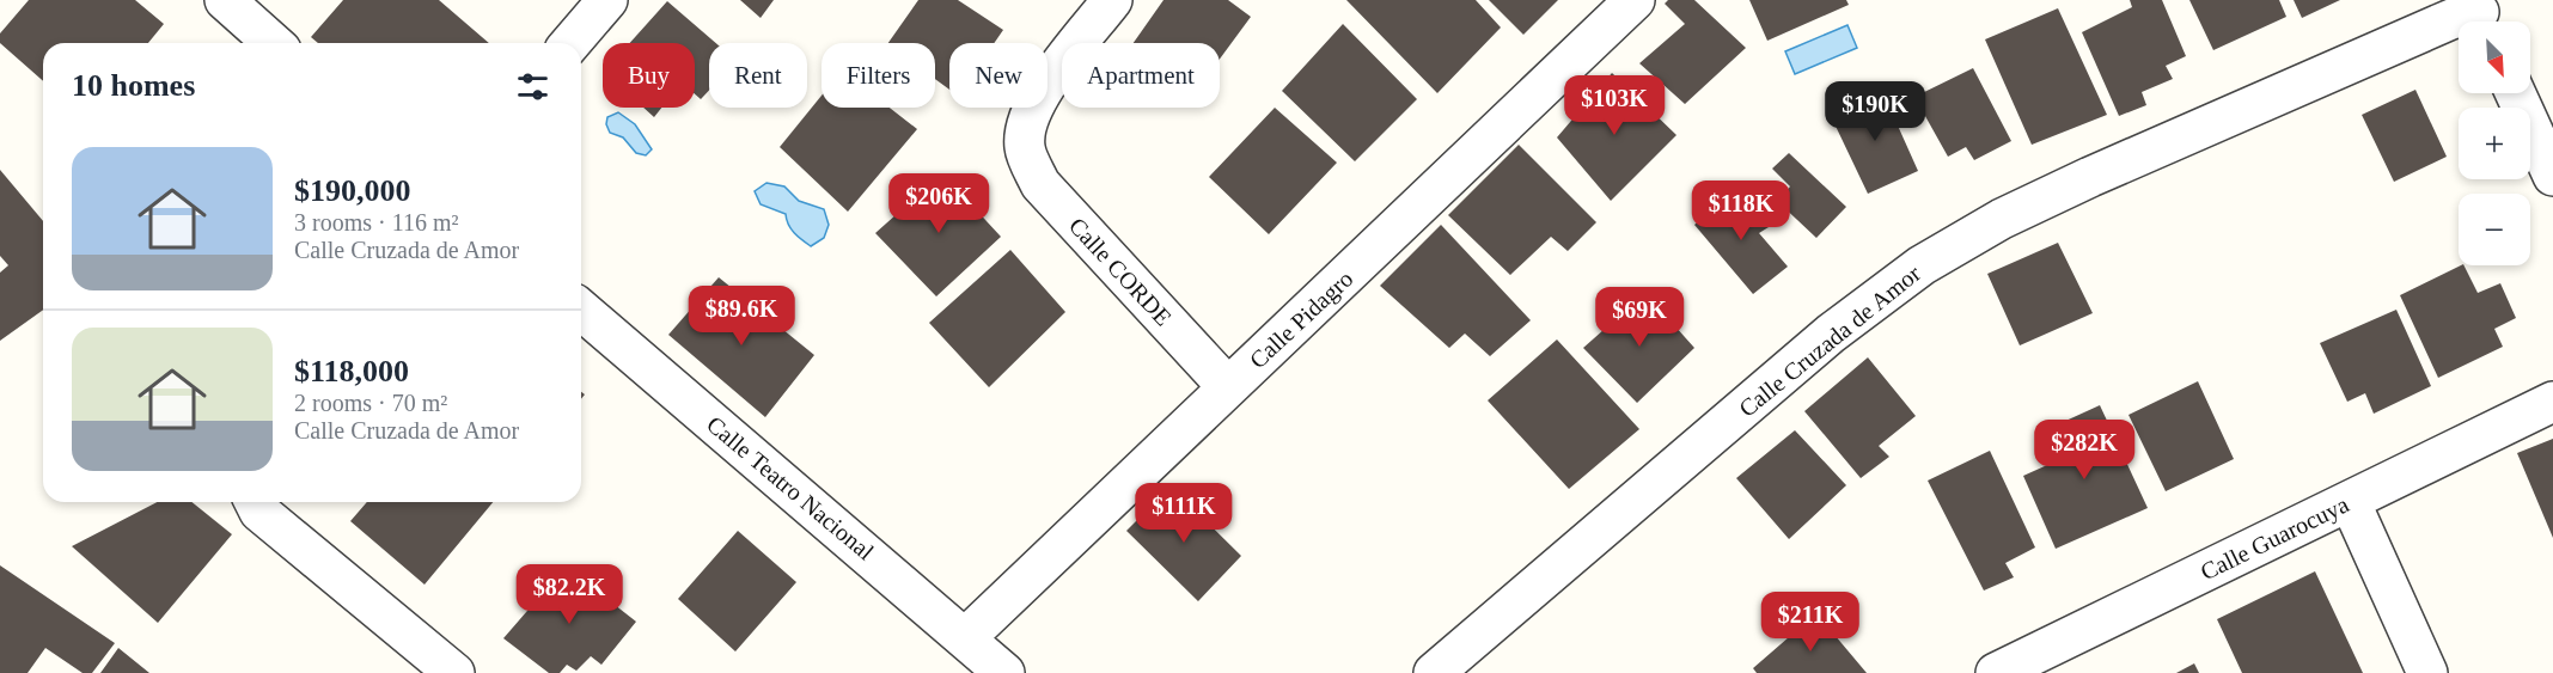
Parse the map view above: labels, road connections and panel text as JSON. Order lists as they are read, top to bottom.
{
  "streets": {
    "street": [
      "Calle CORDE",
      "Calle Pidagro",
      "Calle Cruzada de Amor",
      "Calle Teatro Nacional",
      "Calle Guarocuya"
    ]
  },
  "crossings": [
    ["Calle CORDE", "Calle Pidagro"],
    ["Calle Pidagro", "Calle Teatro Nacional"]
  ],
  "north": "bottom right",
  "page": {
    "map_buttons": ["+", "−"],
    "chip": [
      "Buy",
      "Rent",
      "Filters",
      "New",
      "Apartment"
    ],
    "heading": "10 homes",
    "price": [
      "$103K",
      "$190K",
      "$206K",
      "$118K",
      "$89.6K",
      "$69K",
      "$282K",
      "$111K",
      "$82.2K",
      "$211K"
    ],
    "list": [
      {
        "name": "$190,000",
        "note": "3 rooms · 116 m² · Calle Cruzada de Amor"
      },
      {
        "name": "$118,000",
        "note": "2 rooms · 70 m² · Calle Cruzada de Amor"
      }
    ]
  }
}
